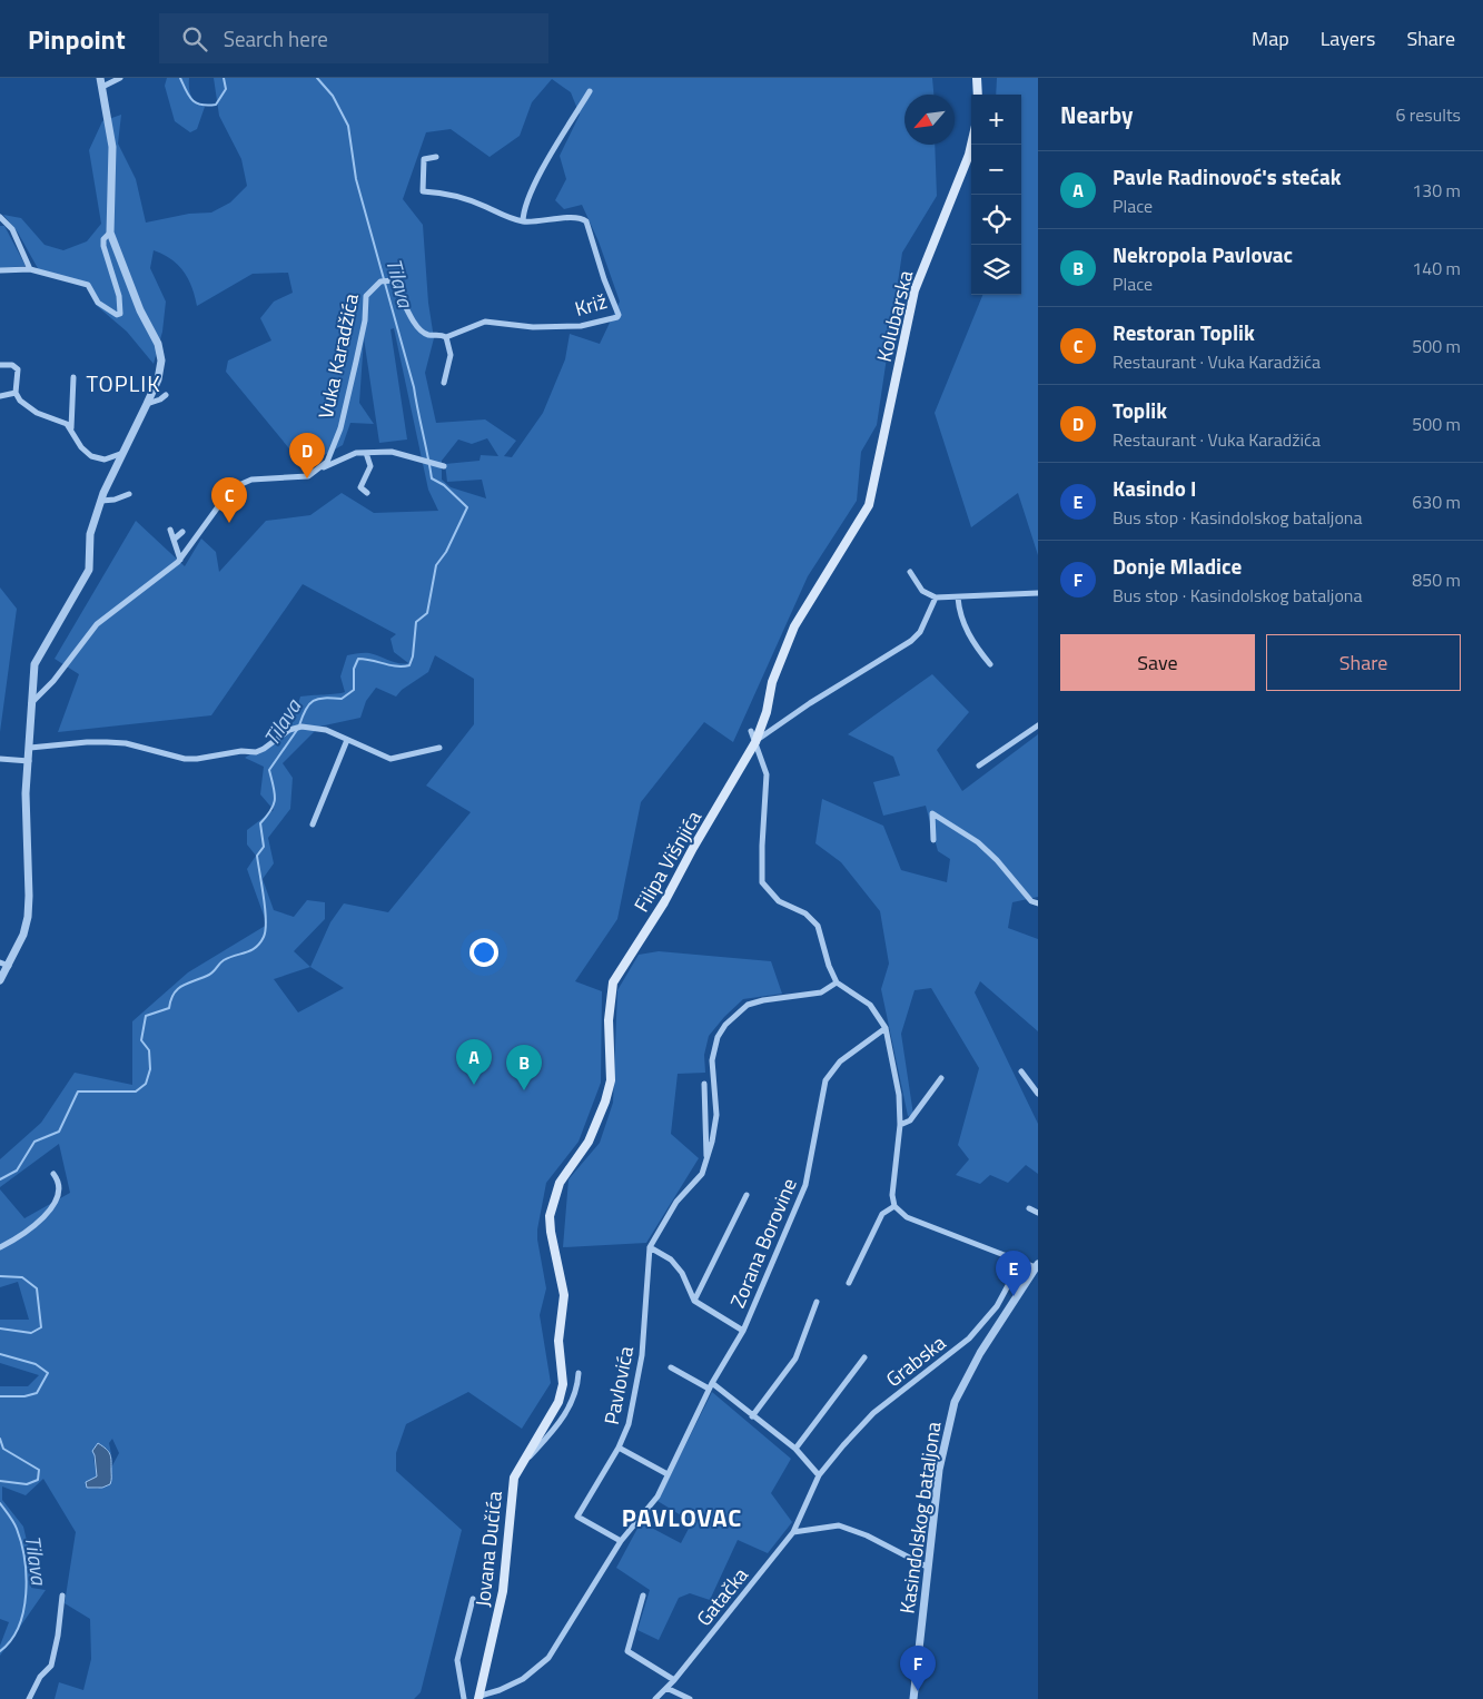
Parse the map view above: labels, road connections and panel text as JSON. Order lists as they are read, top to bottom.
{
  "streets": {
    "main road": ["Kolubarska", "Filipa Višnjića", "Jovana Dučića"],
    "street": [
      "Križ",
      "Vuka Karadžića",
      "Zorana Borovine",
      "Grabska",
      "Pavlovića",
      "Kasindolskog bataljona",
      "Gatačka"
    ]
  },
  "crossings": [
    ["Križ", "Vuka Karadžića"],
    ["Kolubarska", "Filipa Višnjića"],
    ["Filipa Višnjića", "Jovana Dučića"],
    ["Zorana Borovine", "Pavlovića"],
    ["Zorana Borovine", "Jovana Dučića"],
    ["Grabska", "Gatačka"]
  ],
  "districts": ["TOPLIK", "PAVLOVAC"],
  "water": ["Tilava"],
  "north": "bottom left",
  "page": {
    "header": "Pinpoint",
    "search": "Search here",
    "nav": ["Map", "Layers", "Share"],
    "heading": ["Nearby", "6 results"],
    "map_buttons": ["+", "−"],
    "list": [
      {
        "mark": "A",
        "name": "Pavle Radinovoć's stećak",
        "note": "Place",
        "value": "130 m"
      },
      {
        "mark": "B",
        "name": "Nekropola Pavlovac",
        "note": "Place",
        "value": "140 m"
      },
      {
        "mark": "C",
        "name": "Restoran Toplik",
        "note": "Restaurant · Vuka Karadžića",
        "value": "500 m"
      },
      {
        "mark": "D",
        "name": "Toplik",
        "note": "Restaurant · Vuka Karadžića",
        "value": "500 m"
      },
      {
        "mark": "E",
        "name": "Kasindo I",
        "note": "Bus stop · Kasindolskog bataljona",
        "value": "630 m"
      },
      {
        "mark": "F",
        "name": "Donje Mladice",
        "note": "Bus stop · Kasindolskog bataljona",
        "value": "850 m"
      }
    ],
    "pins": [
      "D",
      "C",
      "A",
      "B",
      "E",
      "F"
    ],
    "buttons": ["Save", "Share"]
  }
}
